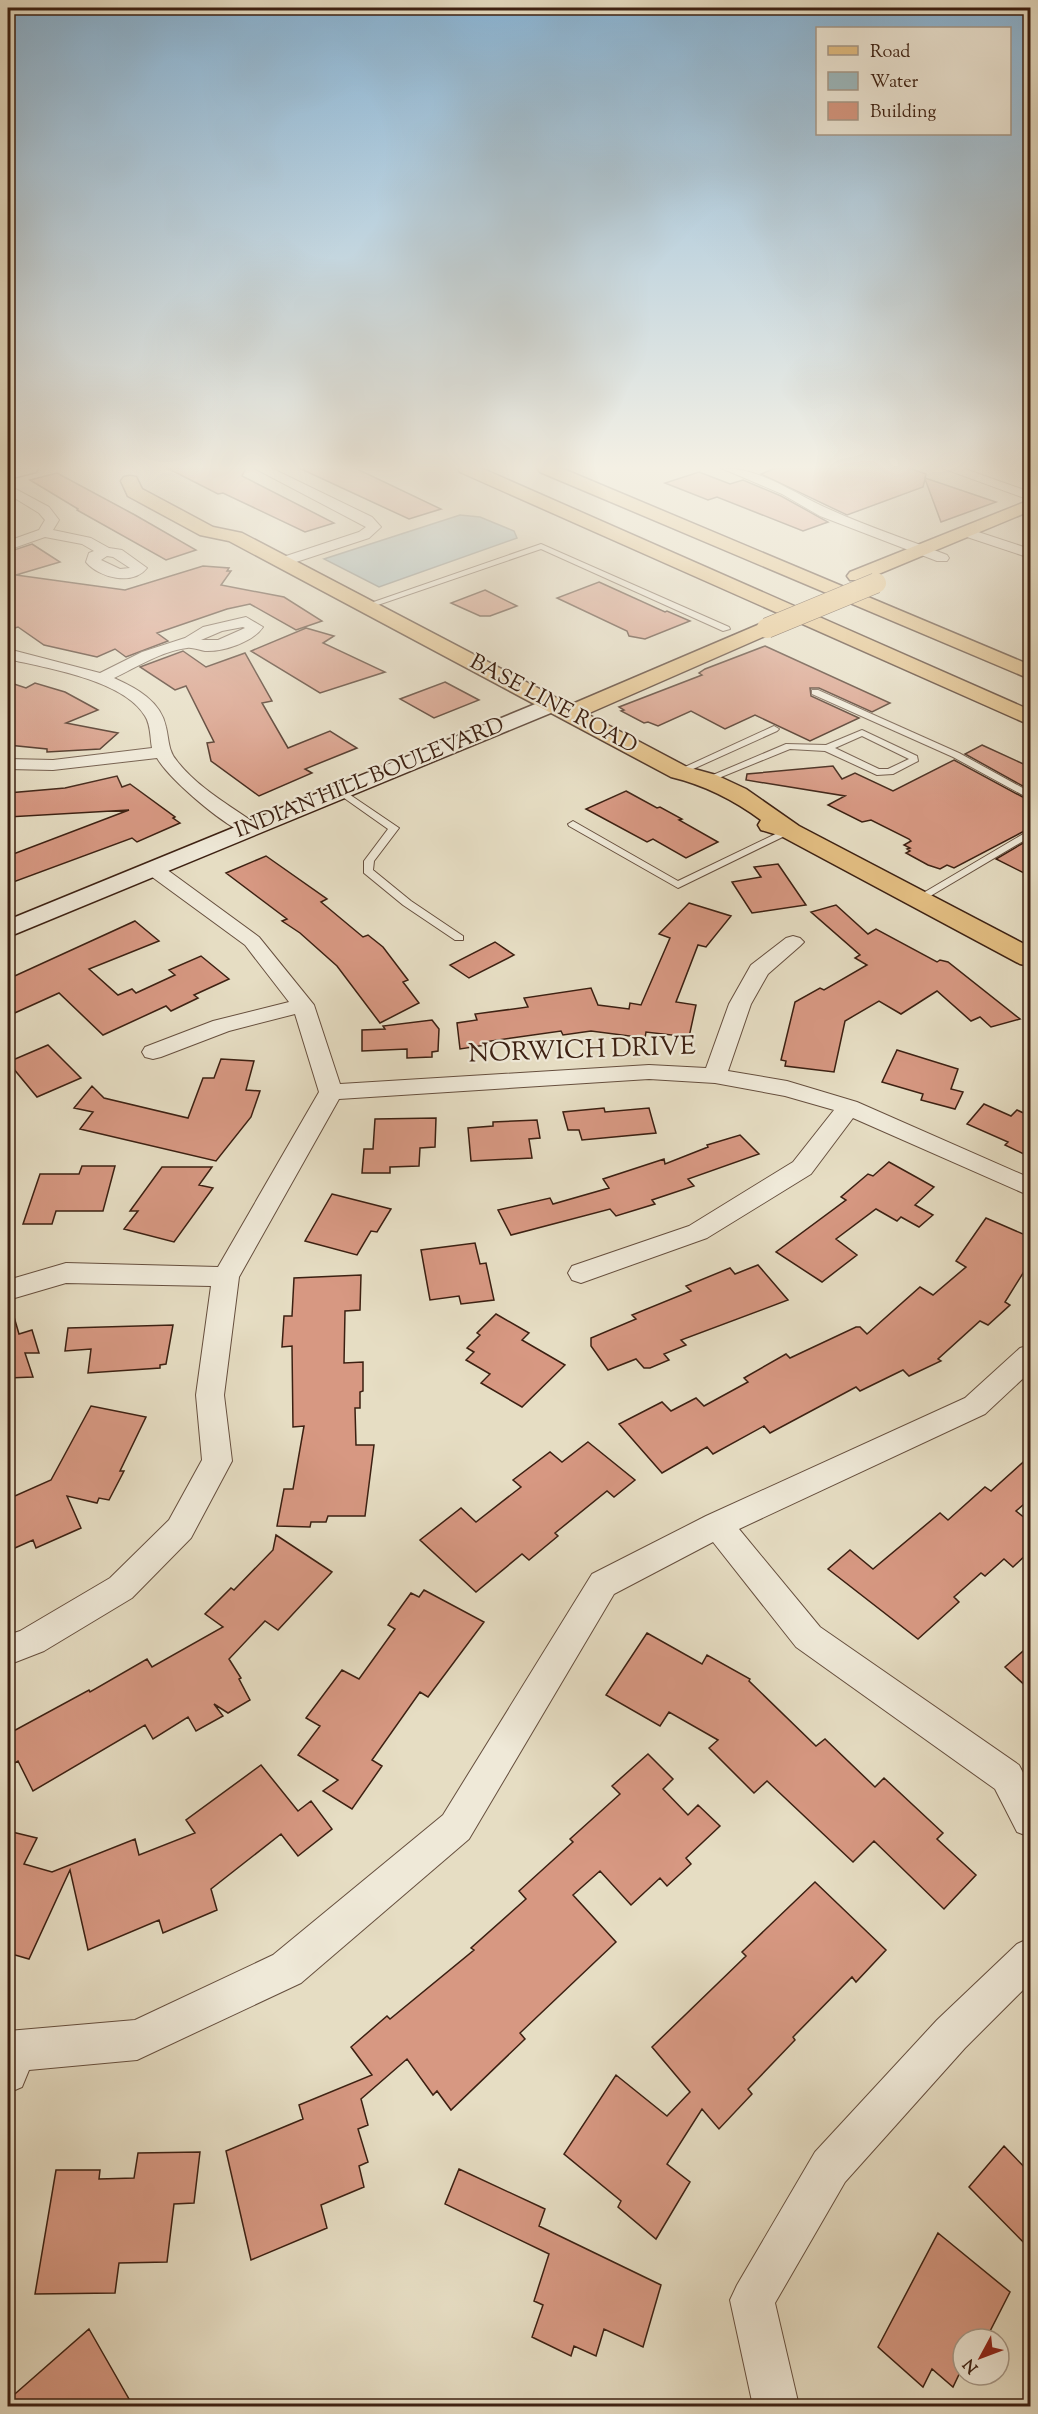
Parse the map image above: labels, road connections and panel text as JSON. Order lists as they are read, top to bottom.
{
  "streets": {
    "main road": ["BASE LINE ROAD", "INDIAN HILL BOULEVARD"],
    "street": ["NORWICH DRIVE"]
  },
  "crossings": [
    ["BASE LINE ROAD", "INDIAN HILL BOULEVARD"]
  ],
  "legend": ["Road", "Water", "Building"],
  "north": "bottom left"
}
